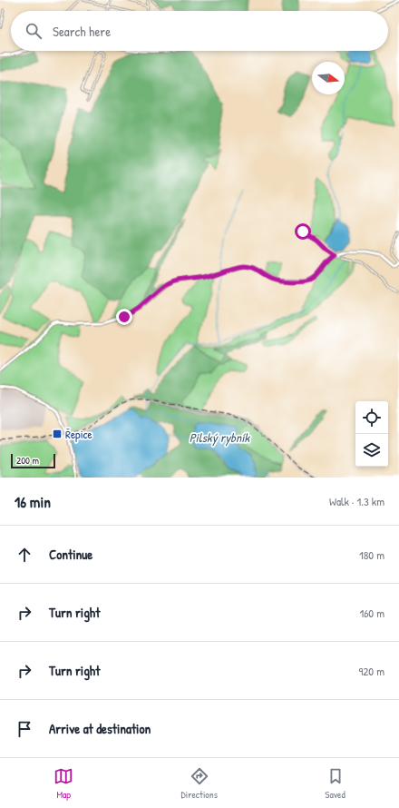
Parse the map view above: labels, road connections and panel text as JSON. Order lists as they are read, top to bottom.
{
  "water": ["Pilský rybník"],
  "places": {
    "transit": ["Řepice"]
  },
  "scale_bar": "200 m",
  "north": "right",
  "page": {
    "search": "Search here",
    "scale": "200 m",
    "heading": ["16 min", "Walk · 1.3 km"],
    "list": [
      ["Continue", "180 m"],
      ["Turn right", "160 m"],
      ["Turn right", "920 m"],
      "Arrive at destination"
    ],
    "nav": ["Map", "Directions", "Saved"]
  }
}
